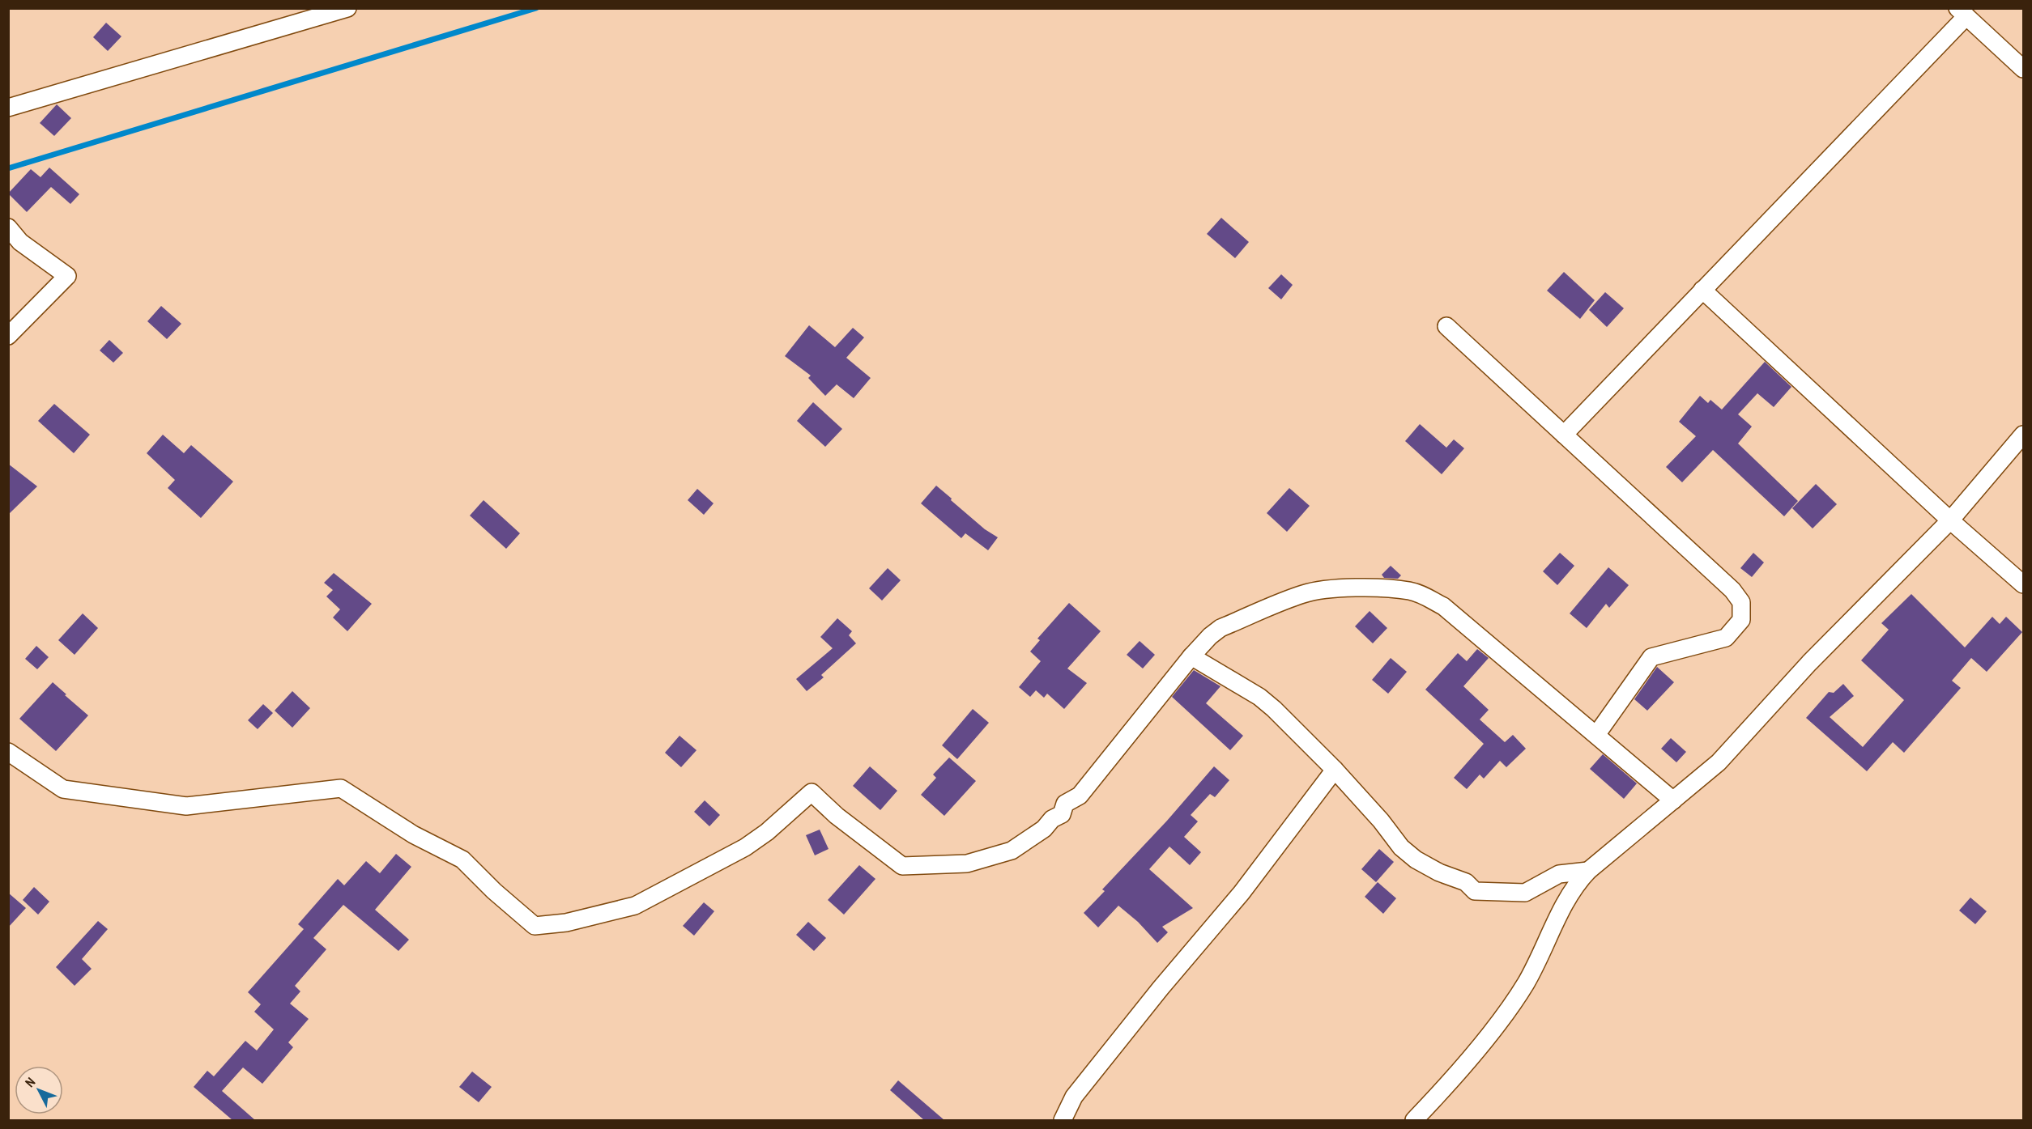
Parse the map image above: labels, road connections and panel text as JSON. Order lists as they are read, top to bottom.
{
  "north": "top left"
}
